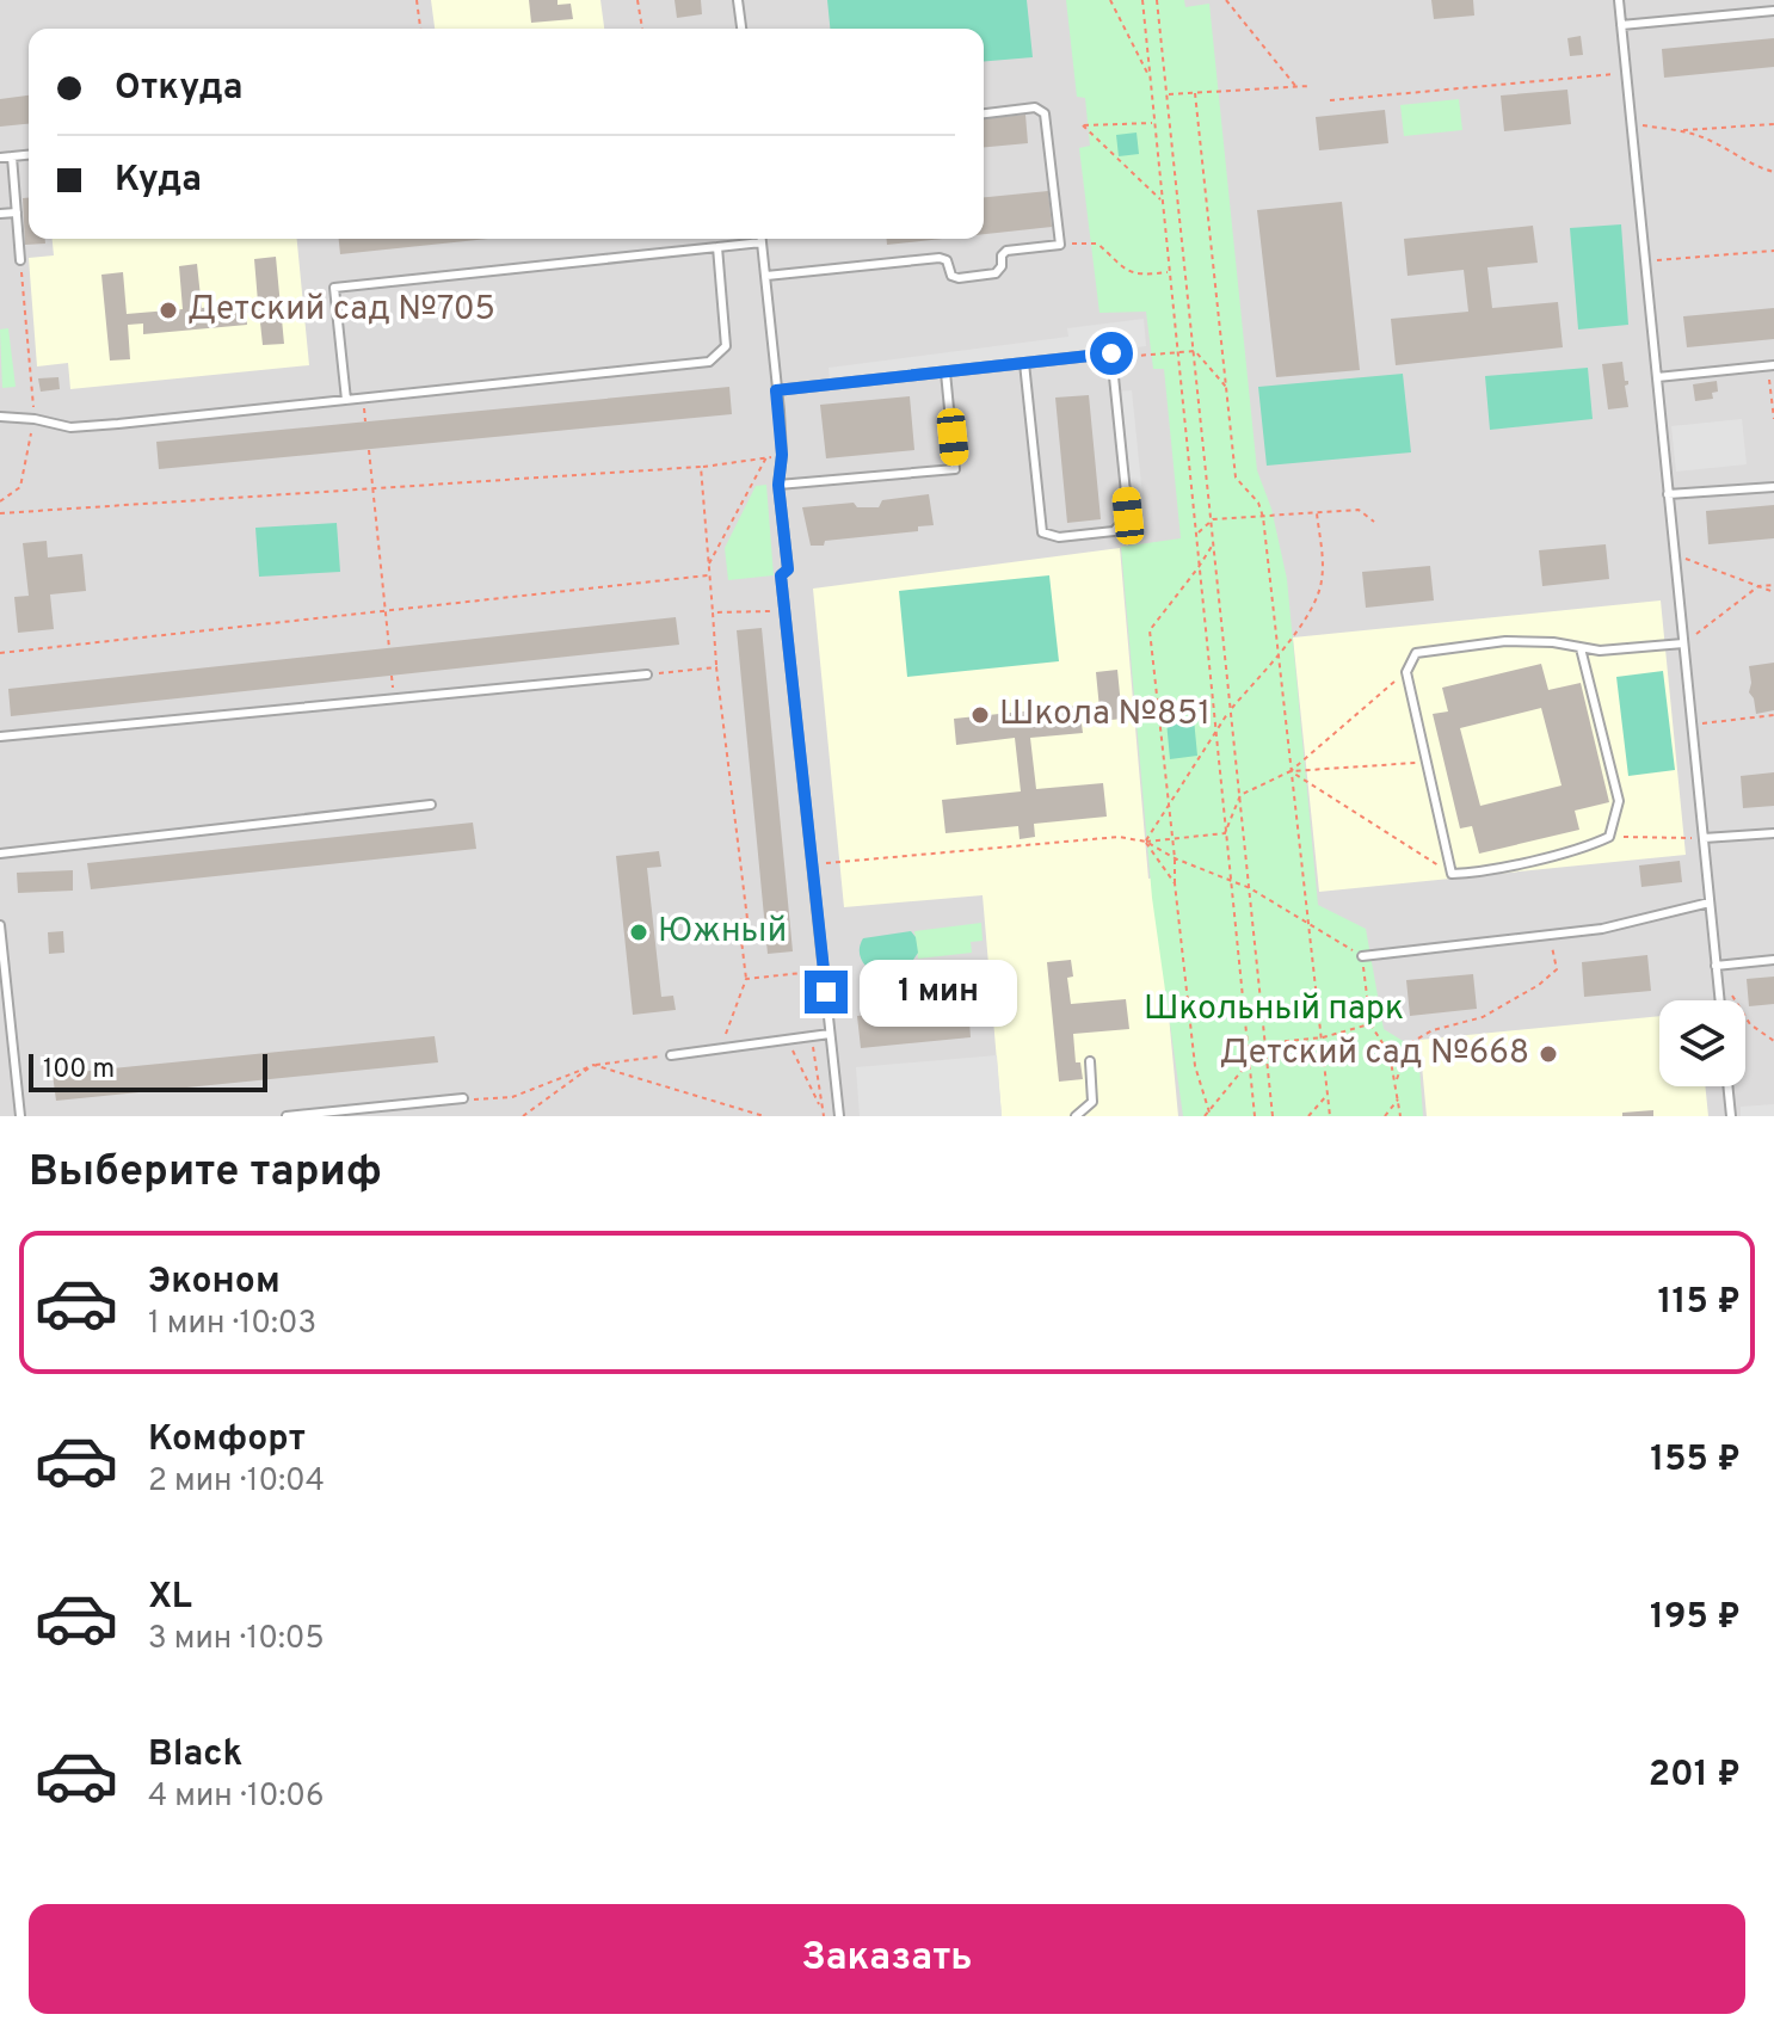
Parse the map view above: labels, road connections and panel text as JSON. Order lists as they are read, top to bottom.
{
  "parks": ["Школьный парк"],
  "places": [
    "Детский сад №705",
    "Школа №851",
    "Южный",
    "Детский сад №668"
  ],
  "scale_bar": "100 m",
  "page": {
    "banner": ["Откуда", "Куда"],
    "bubble": "1 мин",
    "scale": "100 m",
    "heading": "Выберите тариф",
    "list": [
      {
        "name": "Эконом",
        "note": "1 мин · 10:03",
        "value": "115 ₽"
      },
      {
        "name": "Комфорт",
        "note": "2 мин · 10:04",
        "value": "155 ₽"
      },
      {
        "name": "XL",
        "note": "3 мин · 10:05",
        "value": "195 ₽"
      },
      {
        "name": "Black",
        "note": "4 мин · 10:06",
        "value": "201 ₽"
      }
    ],
    "buttons": "Заказать"
  }
}
